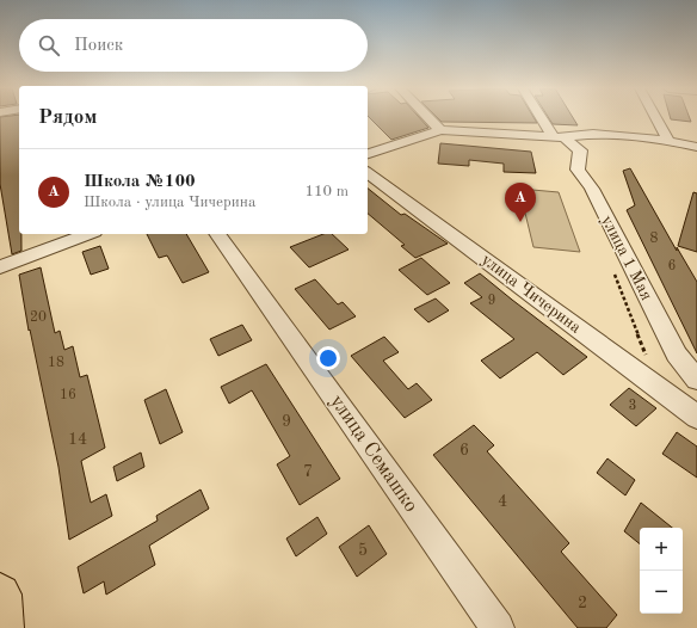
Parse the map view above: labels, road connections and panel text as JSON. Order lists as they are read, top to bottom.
{
  "streets": {
    "street": ["улица 1 Мая", "улица Чичерина", "улица Семашко"]
  },
  "house_numbers": [
    "8",
    "6",
    "9",
    "20",
    "18",
    "16",
    "3",
    "9",
    "14",
    "6",
    "7",
    "4",
    "5",
    "2"
  ],
  "page": {
    "search": "Поиск",
    "heading": "Рядом",
    "list": [
      {
        "mark": "A",
        "name": "Школа №100",
        "note": "Школа · улица Чичерина",
        "value": "110 m"
      }
    ],
    "pins": "A",
    "map_buttons": ["+", "−"]
  }
}
